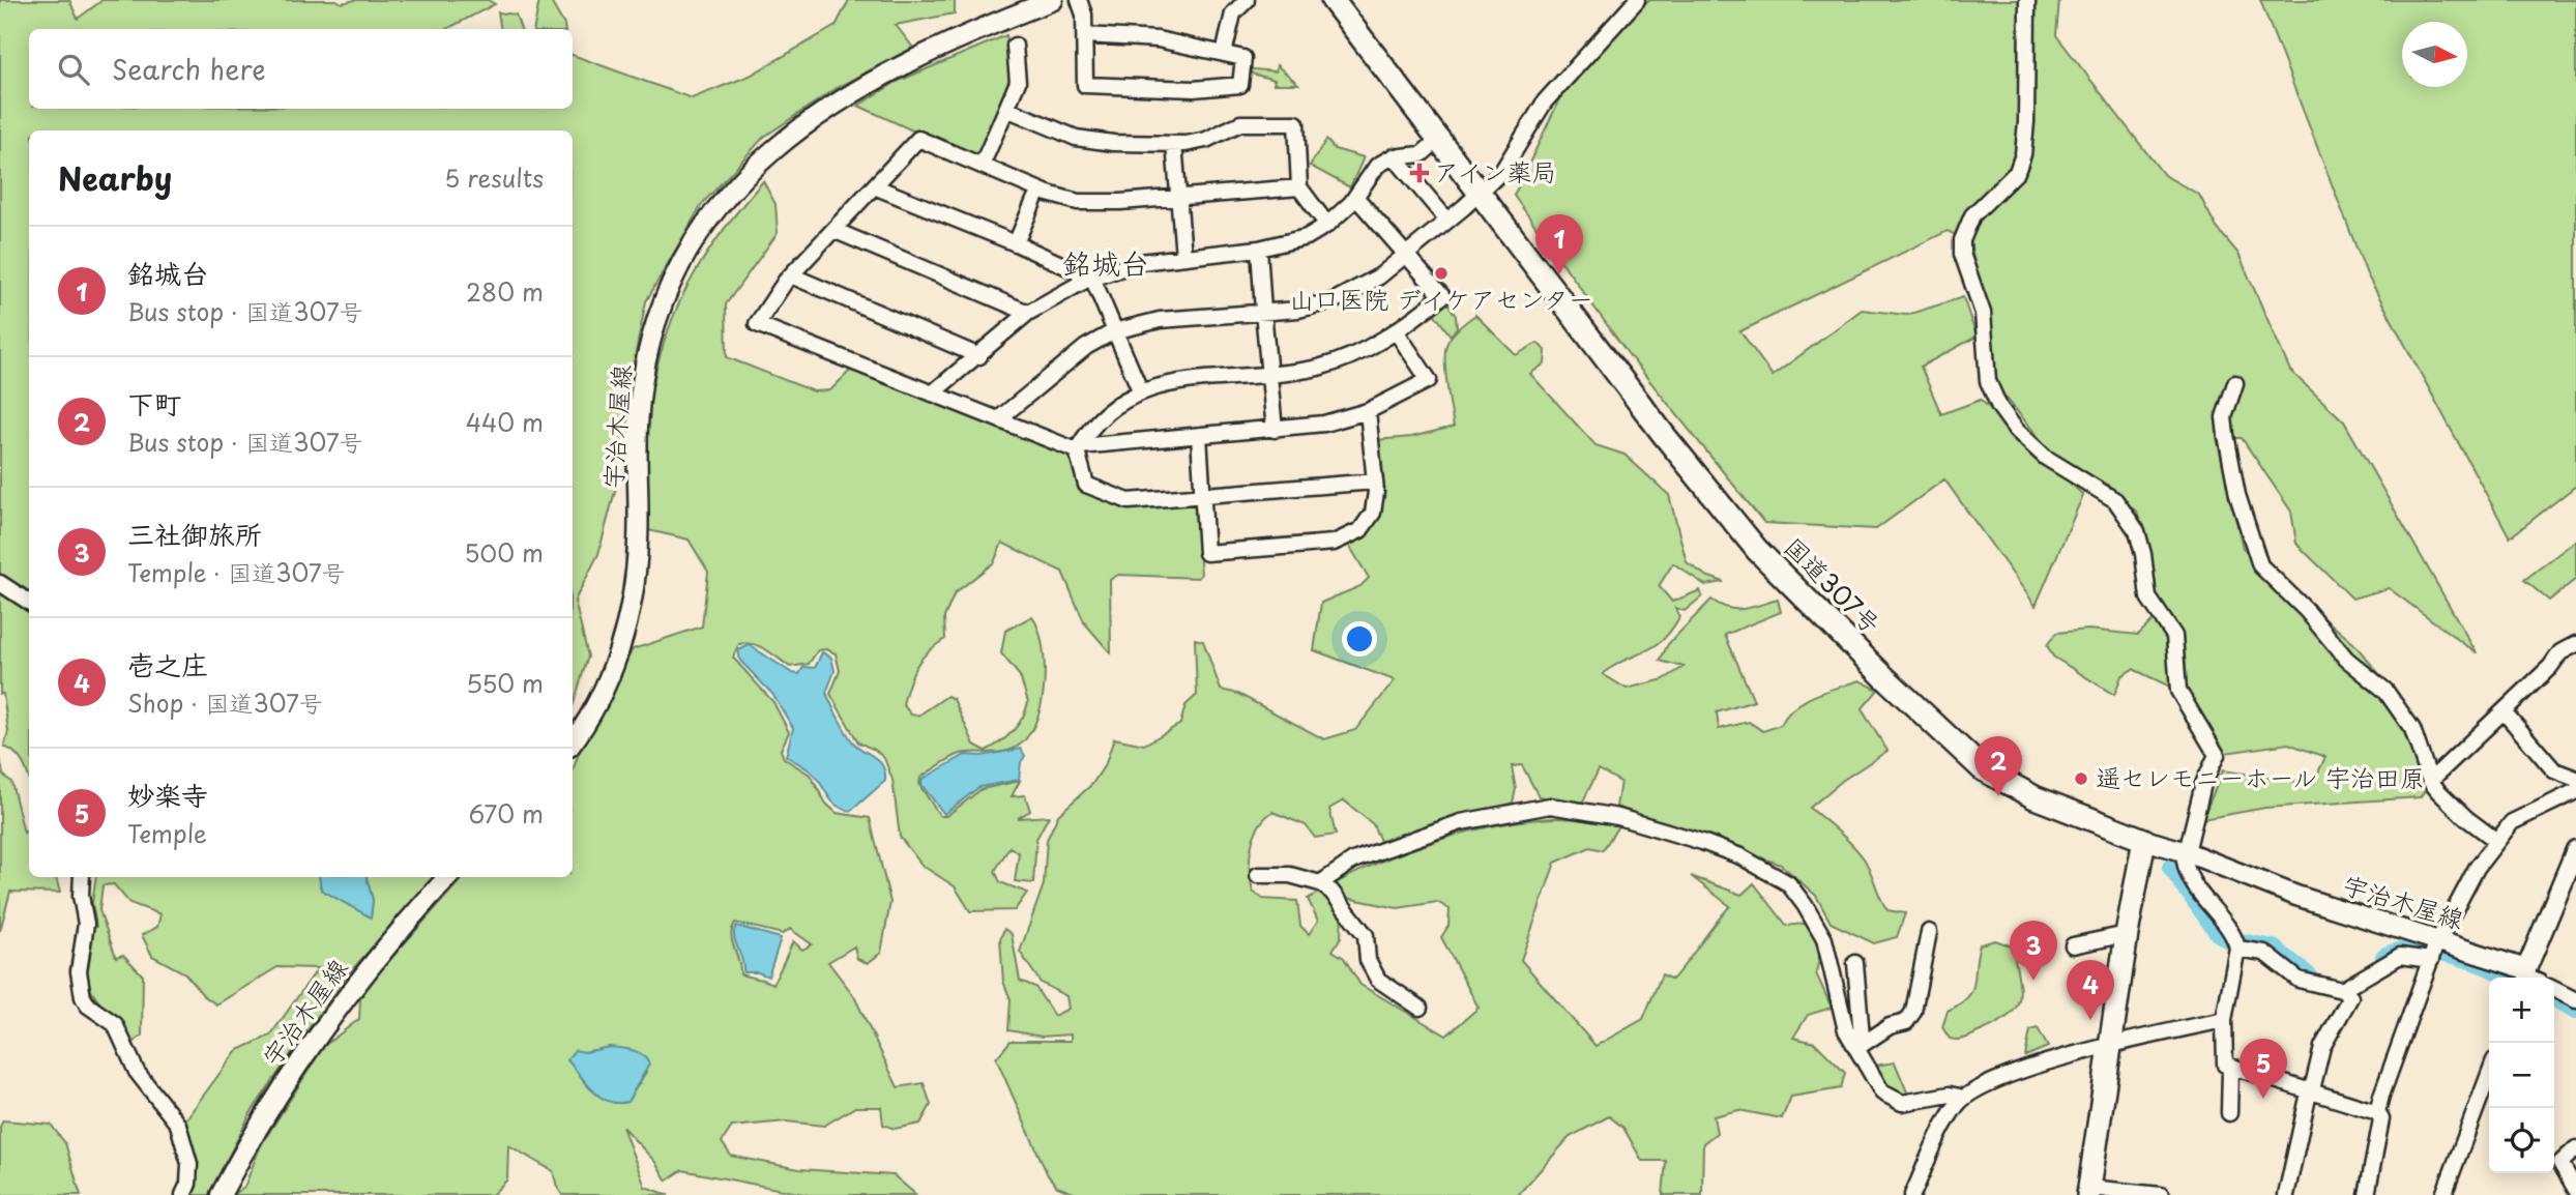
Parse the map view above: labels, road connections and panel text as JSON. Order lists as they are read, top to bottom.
{
  "streets": {
    "highway": ["国道307号"],
    "main road": ["宇治木屋線"]
  },
  "crossings": [
    ["宇治木屋線", "国道307号"]
  ],
  "districts": ["銘城台"],
  "places": {
    "health": ["アイン薬局"],
    "other": ["山口医院 デイケアセンター", "遥セレモニーホール 宇治田原"]
  },
  "north": "right",
  "page": {
    "search": "Search here",
    "heading": ["Nearby", "5 results"],
    "pins": [
      "1",
      "2",
      "3",
      "4",
      "5"
    ],
    "list": [
      {
        "mark": "1",
        "name": "銘城台",
        "note": "Bus stop · 国道307号",
        "value": "280 m"
      },
      {
        "mark": "2",
        "name": "下町",
        "note": "Bus stop · 国道307号",
        "value": "440 m"
      },
      {
        "mark": "3",
        "name": "三社御旅所",
        "note": "Temple · 国道307号",
        "value": "500 m"
      },
      {
        "mark": "4",
        "name": "壱之庄",
        "note": "Shop · 国道307号",
        "value": "550 m"
      },
      {
        "mark": "5",
        "name": "妙楽寺",
        "note": "Temple",
        "value": "670 m"
      }
    ],
    "map_buttons": ["+", "−"]
  }
}
